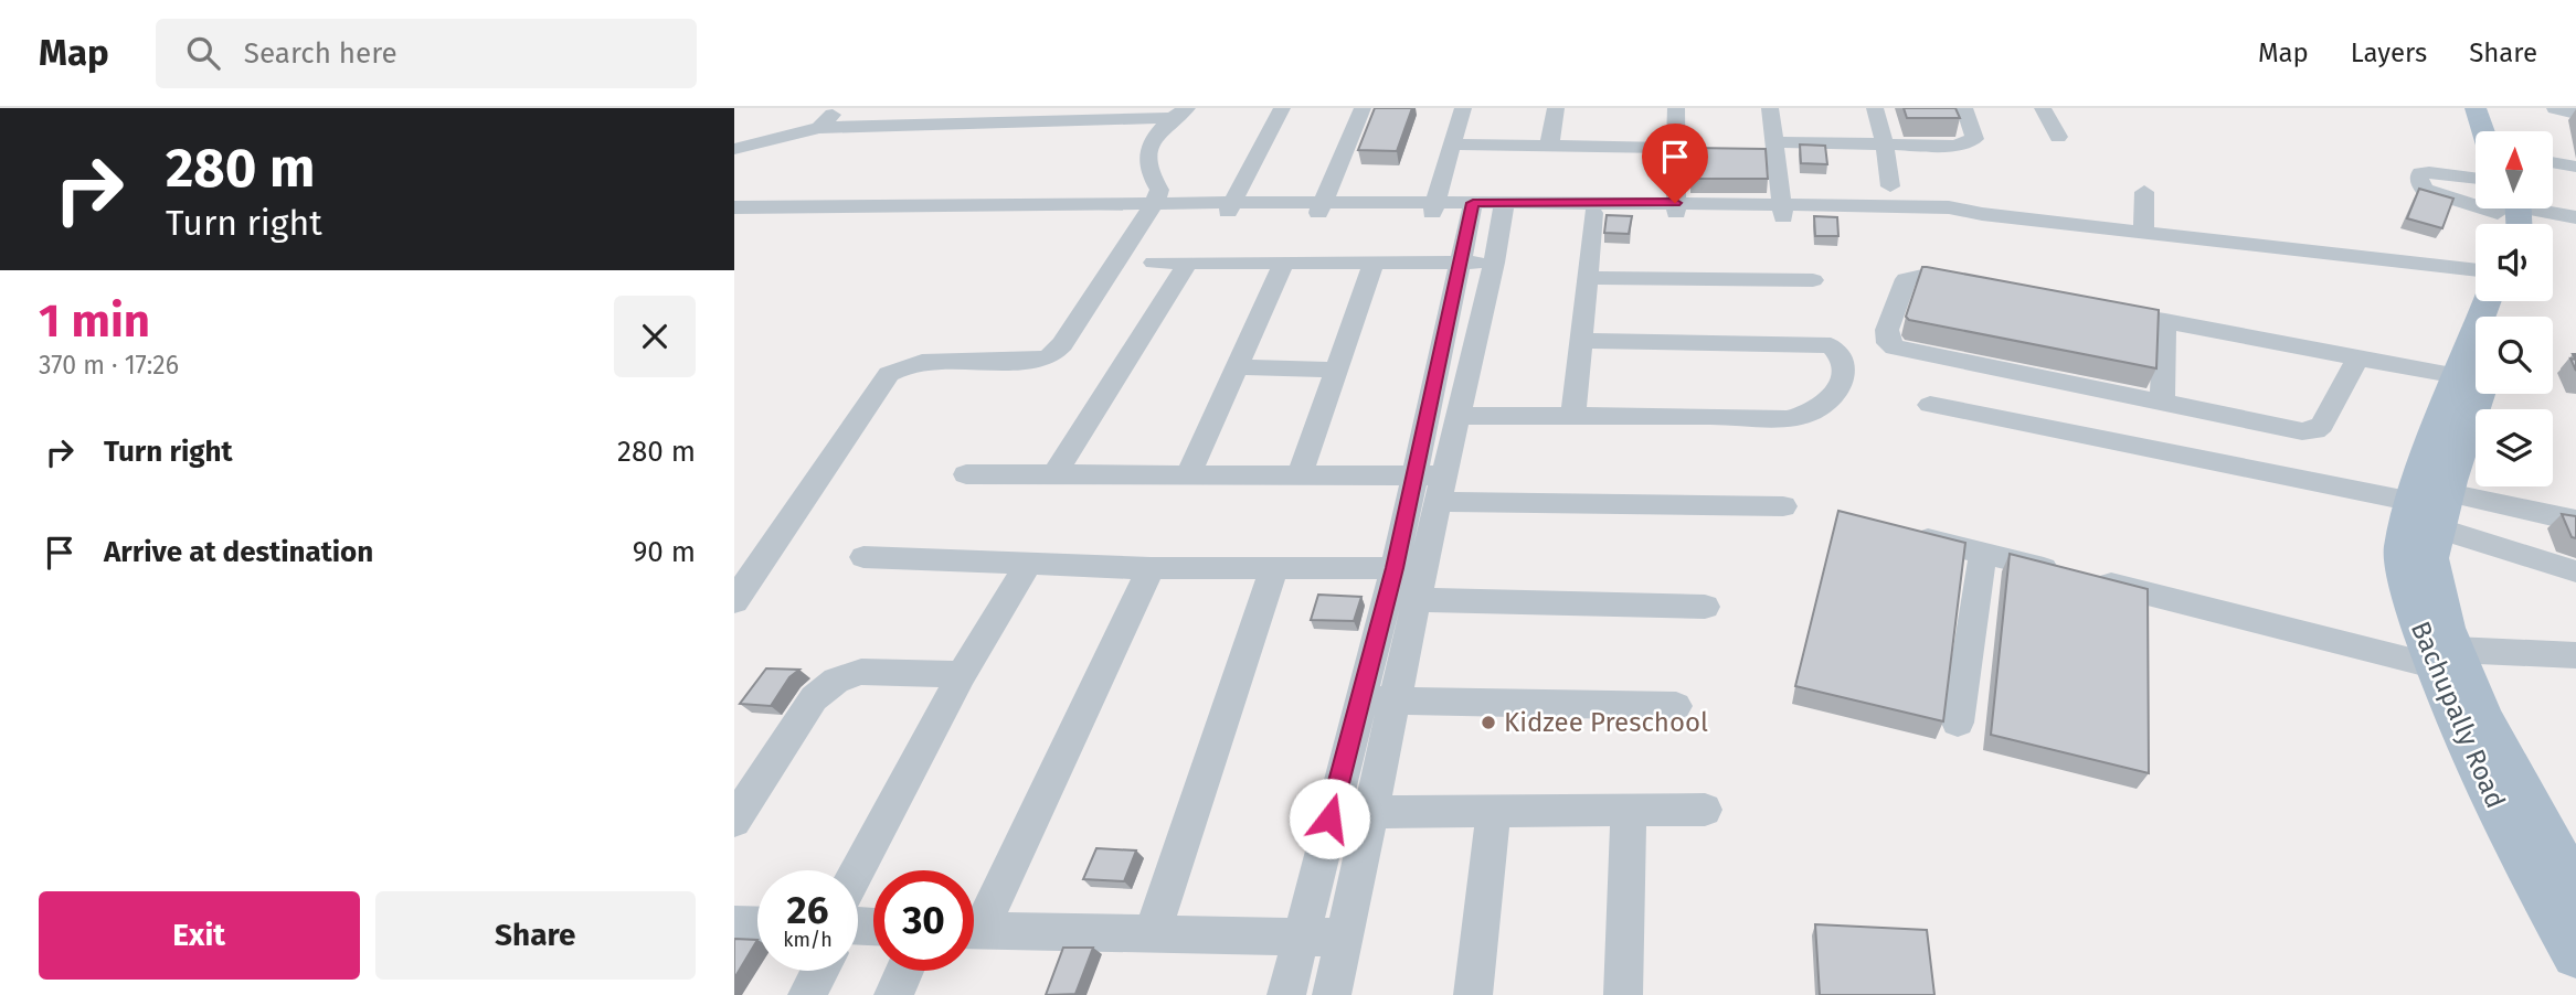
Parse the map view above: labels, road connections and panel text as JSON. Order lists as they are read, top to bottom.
{
  "streets": {
    "main road": ["Bachupally Road"]
  },
  "places": ["Kidzee Preschool"],
  "north": "top",
  "page": {
    "header": "Map",
    "search": "Search here",
    "nav": ["Map", "Layers", "Share"],
    "turn": ["280 m", "Turn right"],
    "heading": ["1 min", "370 m · 17:26"],
    "list": [
      {
        "name": "Turn right",
        "value": "280 m"
      },
      {
        "name": "Arrive at destination",
        "value": "90 m"
      }
    ],
    "speed": "26 km/h",
    "limit": "30",
    "buttons": ["Exit", "Share"]
  }
}
